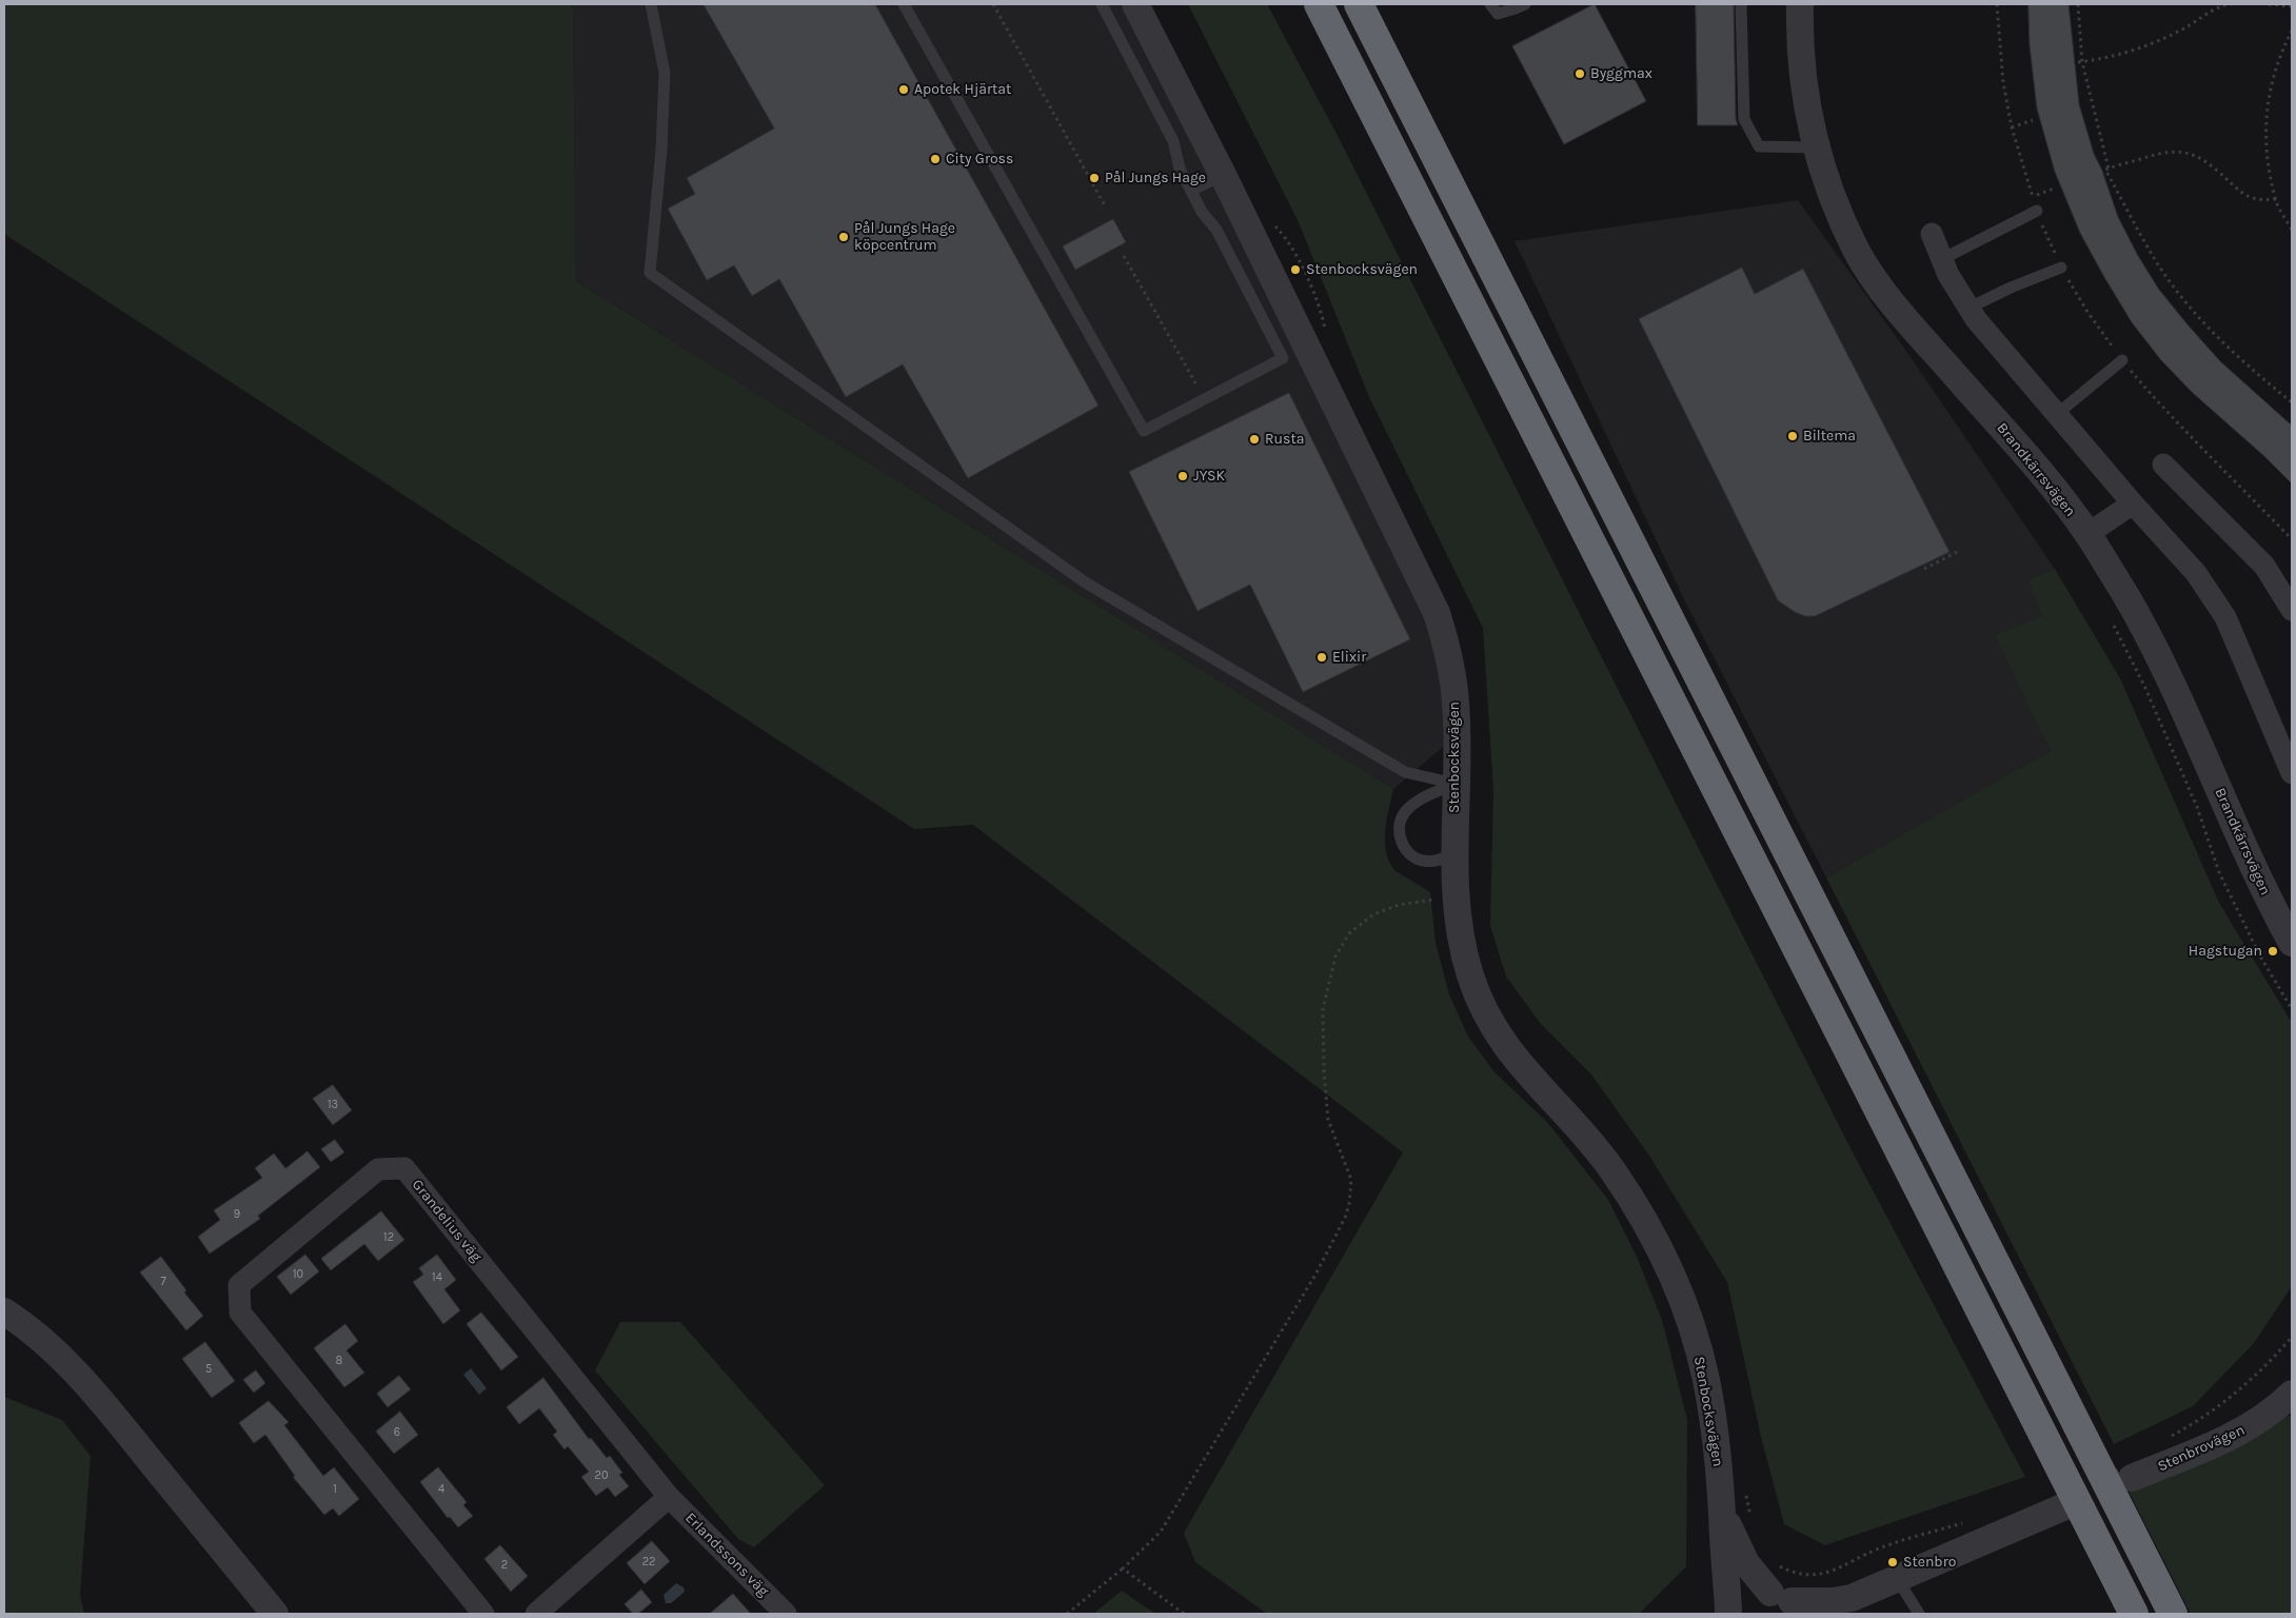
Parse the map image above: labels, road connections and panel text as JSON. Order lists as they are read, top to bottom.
{
  "streets": {
    "street": [
      "Brandkärrsvägen",
      "Stenbocksvägen",
      "Grandelius väg",
      "Stenbrovägen",
      "Erlandssons väg"
    ]
  },
  "crossings": [
    ["Grandelius väg", "Erlandssons väg"]
  ],
  "places": [
    "Byggmax",
    "Apotek Hjärtat",
    "City Gross",
    "Pål Jungs Hage",
    "Pål Jungs Hage köpcentrum",
    "Stenbocksvägen",
    "Biltema",
    "Rusta",
    "JYSK",
    "Elixir",
    "Hagstugan",
    "Stenbro"
  ],
  "house_numbers": [
    "13",
    "9",
    "12",
    "10",
    "14",
    "7",
    "8",
    "5",
    "6",
    "20",
    "1",
    "4",
    "22",
    "2"
  ]
}
